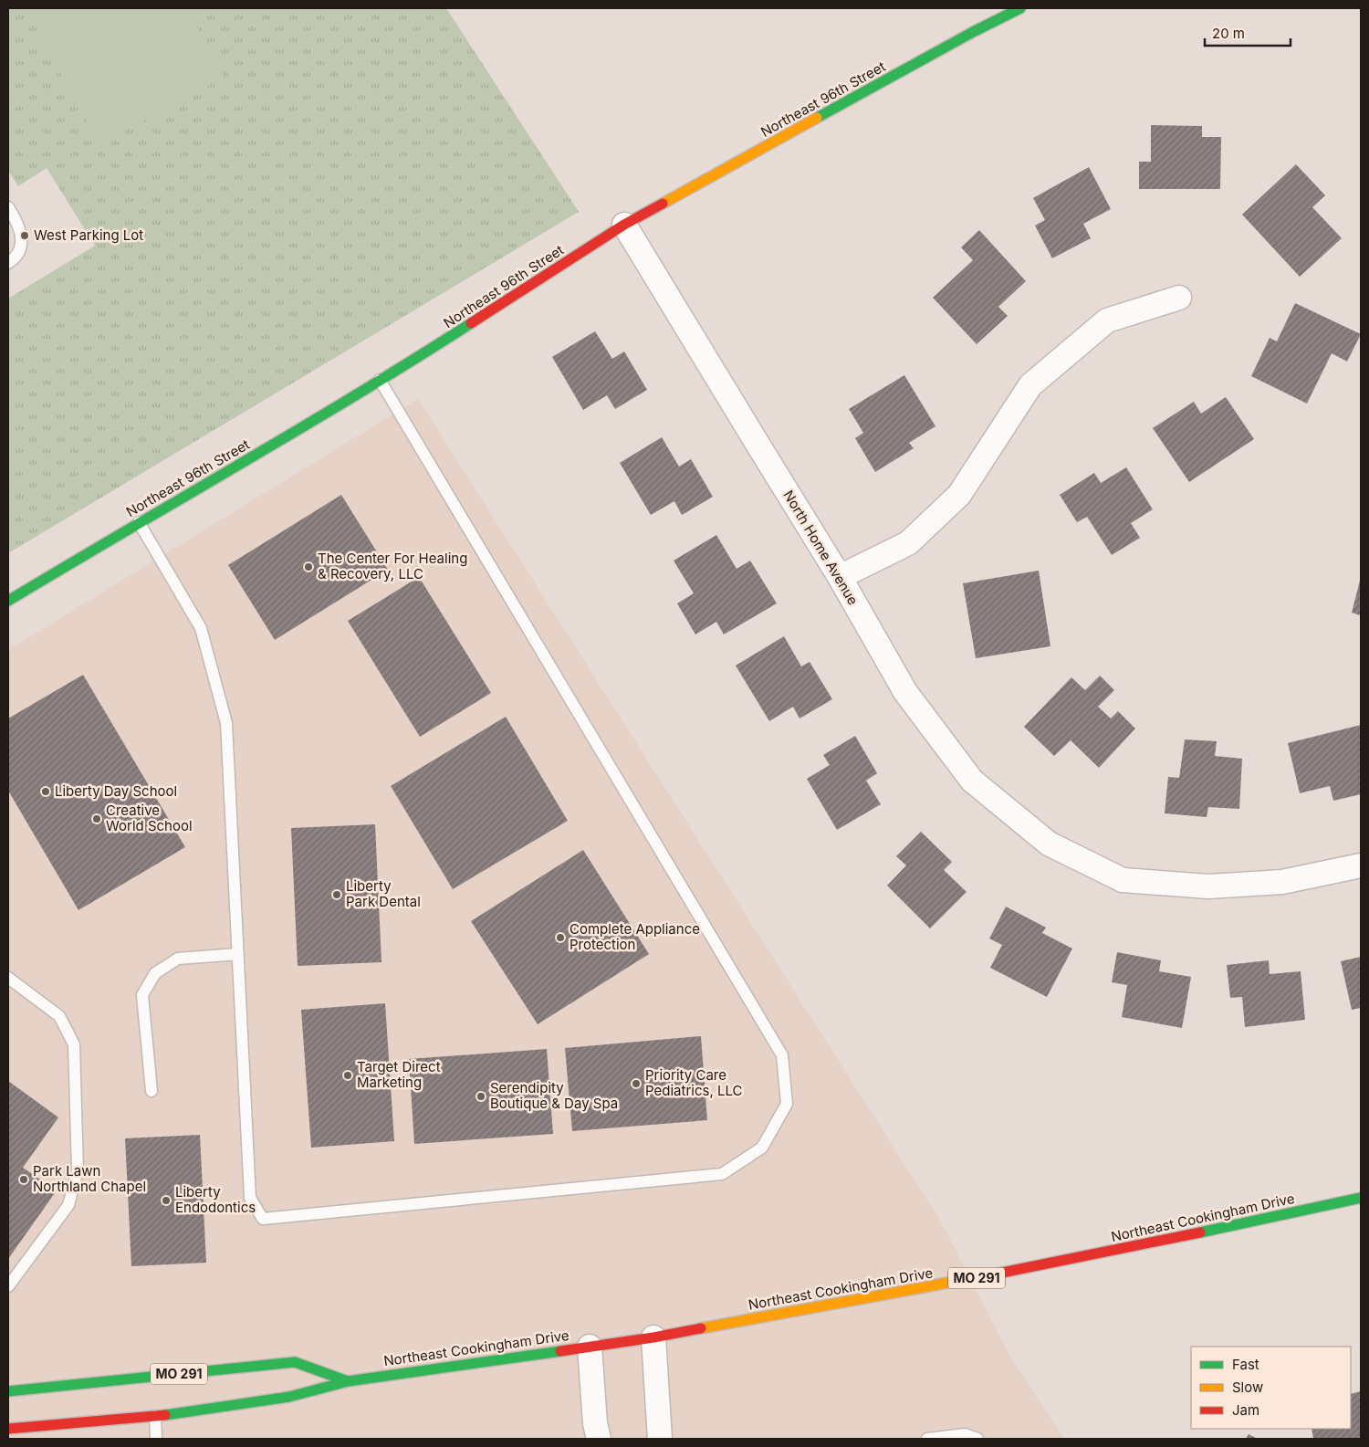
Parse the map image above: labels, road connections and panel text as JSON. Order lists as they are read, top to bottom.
{
  "streets": {
    "main road": ["Northeast 96th Street", "Northeast Cookingham Drive", "MO 291"],
    "street": ["North Home Avenue"]
  },
  "crossings": [
    ["Northeast 96th Street", "North Home Avenue"]
  ],
  "places": [
    "West Parking Lot",
    "The Center For Healing & Recovery, LLC",
    "Liberty Day School",
    "Creative World School",
    "Liberty Park Dental",
    "Complete Appliance Protection",
    "Target Direct Marketing",
    "Priority Care Pediatrics, LLC",
    "Serendipity Boutique & Day Spa",
    "Park Lawn Northland Chapel",
    "Liberty Endodontics"
  ],
  "legend": ["Fast", "Slow", "Jam"],
  "scale_bar": "20 m"
}
